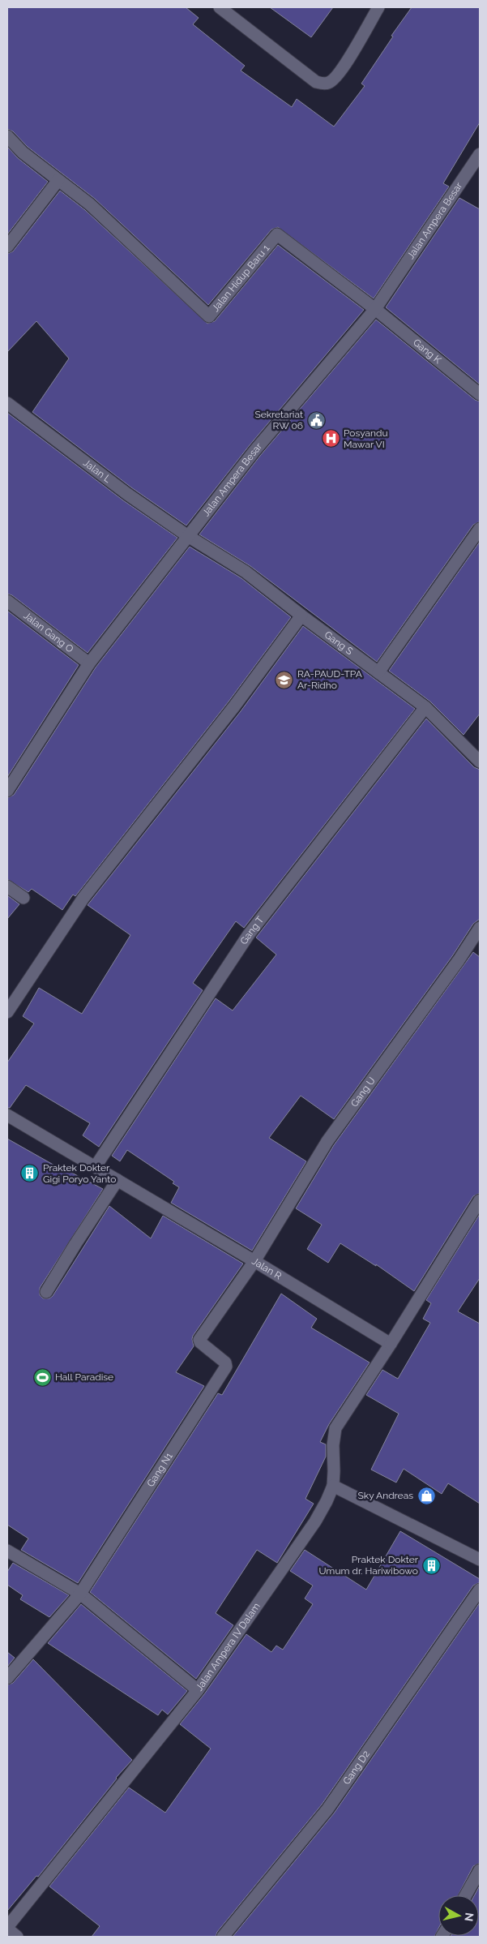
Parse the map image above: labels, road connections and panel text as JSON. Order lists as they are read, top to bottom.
{
  "streets": {
    "street": [
      "Jalan Ampera Besar",
      "Jalan Hidup Baru 1",
      "Gang K",
      "Jalan L",
      "Jalan Gang O",
      "Gang S",
      "Gang T",
      "Gang U",
      "Jalan R",
      "Gang N1",
      "Jalan Ampera IV Dalam",
      "Gang D2"
    ]
  },
  "crossings": [
    ["Jalan Ampera Besar", "Jalan Hidup Baru 1"],
    ["Jalan Ampera Besar", "Gang K"],
    ["Jalan Ampera Besar", "Jalan L"],
    ["Jalan Ampera Besar", "Jalan Gang O"],
    ["Jalan Ampera Besar", "Gang S"],
    ["Jalan Hidup Baru 1", "Gang K"],
    ["Jalan L", "Gang S"],
    ["Gang S", "Gang T"],
    ["Gang T", "Jalan R"],
    ["Gang U", "Jalan R"],
    ["Gang U", "Gang N1"],
    ["Jalan R", "Gang N1"]
  ],
  "places": {
    "public building": ["Sekretariat RW 06"],
    "hospital": ["Posyandu Mawar VI"],
    "school or university": ["RA-PAUD-TPA Ar-Ridho"],
    "building": ["Praktek Dokter Gigi Poryo Yanto", "Praktek Dokter Umum dr. Hariwibowo"],
    "sports": ["Hall Paradise"],
    "shop": ["Sky Andreas"]
  },
  "north": "right"
}
